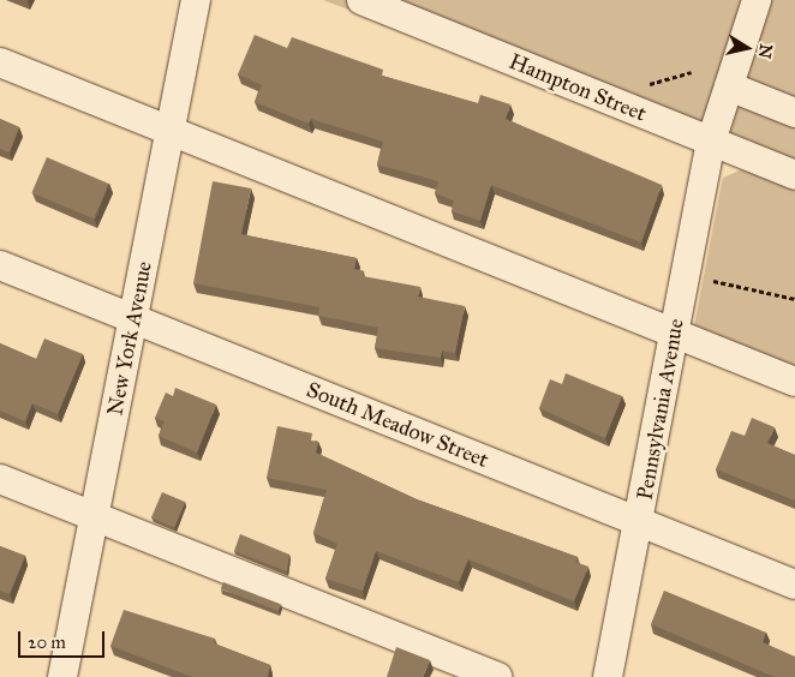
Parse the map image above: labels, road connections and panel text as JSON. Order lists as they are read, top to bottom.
{
  "streets": {
    "street": [
      "Hampton Street",
      "New York Avenue",
      "Pennsylvania Avenue",
      "South Meadow Street"
    ]
  },
  "crossings": [
    ["Hampton Street", "Pennsylvania Avenue"],
    ["New York Avenue", "South Meadow Street"],
    ["Pennsylvania Avenue", "South Meadow Street"]
  ],
  "scale_bar": "20 m",
  "north": "right"
}
